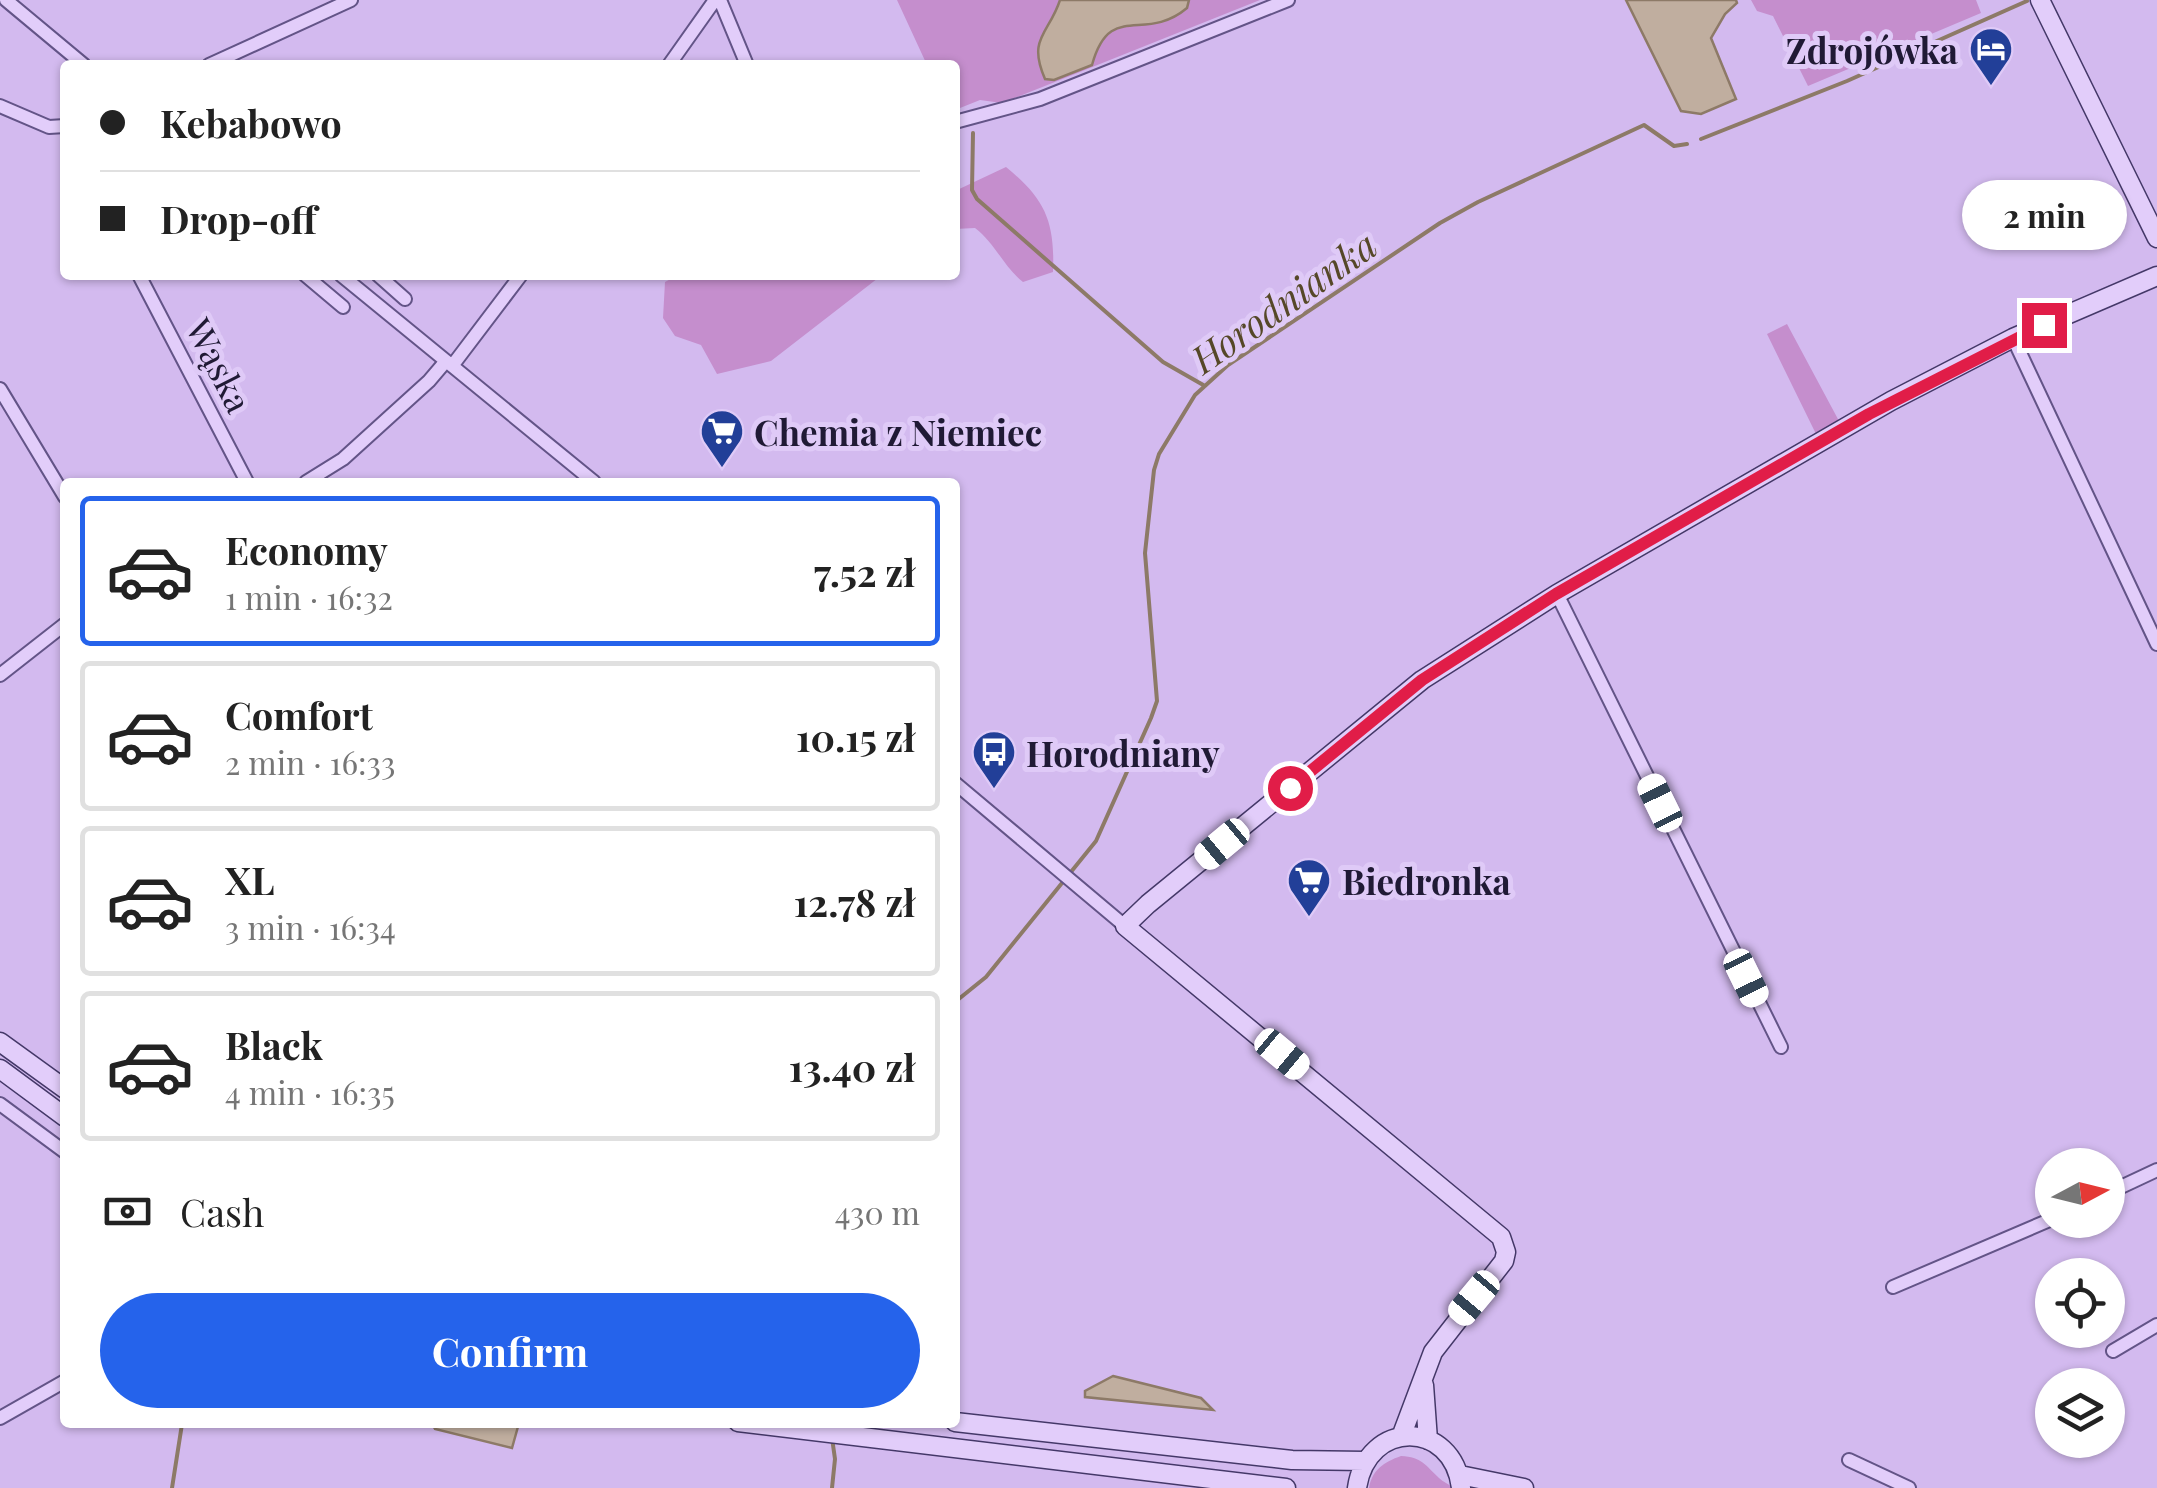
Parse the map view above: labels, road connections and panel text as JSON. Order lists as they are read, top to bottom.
{
  "streets": {
    "street": ["Wąska"]
  },
  "water": ["Horodnianka"],
  "places": {
    "hotel": ["Zdrojówka"],
    "supermarket": ["Chemia z Niemiec", "Biedronka"],
    "bus stop": ["Horodniany"]
  },
  "north": "right",
  "page": {
    "banner": ["Kebabowo", "Drop-off"],
    "bubble": "2 min",
    "list": [
      {
        "name": "Economy",
        "note": "1 min · 16:32",
        "value": "7.52 zł"
      },
      {
        "name": "Comfort",
        "note": "2 min · 16:33",
        "value": "10.15 zł"
      },
      {
        "name": "XL",
        "note": "3 min · 16:34",
        "value": "12.78 zł"
      },
      {
        "name": "Black",
        "note": "4 min · 16:35",
        "value": "13.40 zł"
      }
    ],
    "pay": ["Cash", "430 m"],
    "buttons": "Confirm"
  }
}
